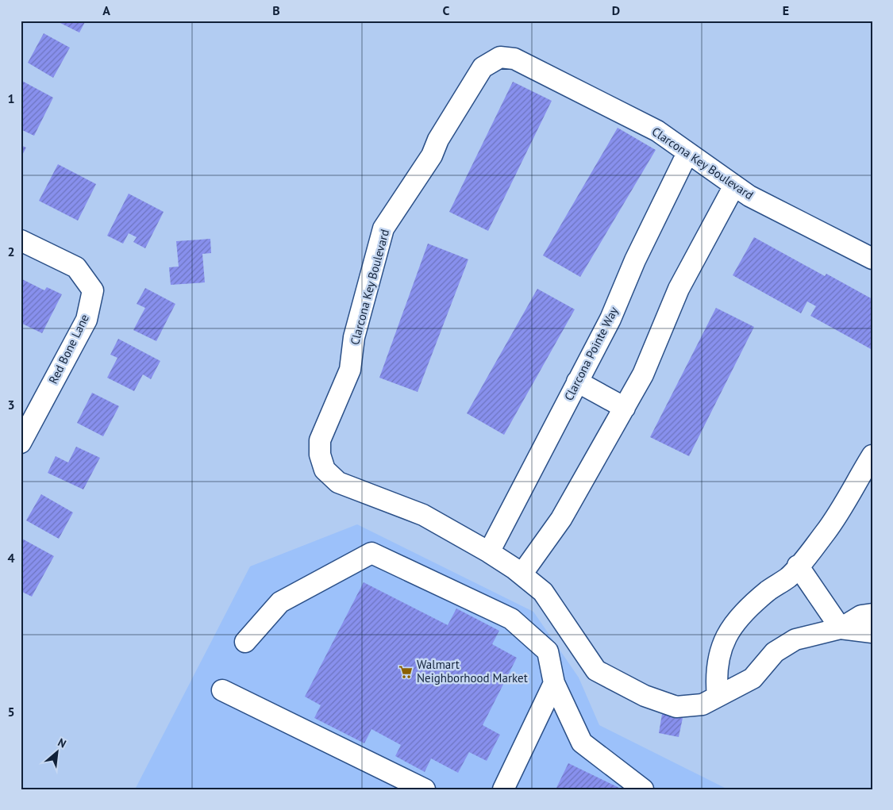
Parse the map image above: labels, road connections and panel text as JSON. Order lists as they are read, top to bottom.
{
  "streets": {
    "street": ["Clarcona Key Boulevard", "Red Bone Lane", "Clarcona Pointe Way"]
  },
  "crossings": [
    ["Clarcona Key Boulevard", "Clarcona Pointe Way"]
  ],
  "places": {
    "supermarket": ["Walmart Neighborhood Market"]
  },
  "north": "top right",
  "grid": {
    "columns": [
      "A",
      "B",
      "C",
      "D",
      "E"
    ],
    "rows": [
      "1",
      "2",
      "3",
      "4",
      "5"
    ]
  }
}
